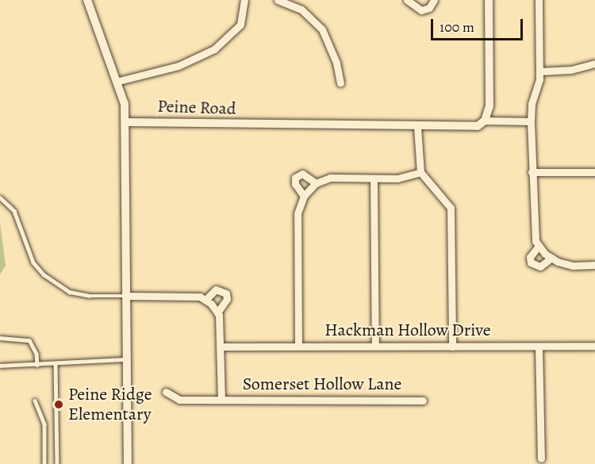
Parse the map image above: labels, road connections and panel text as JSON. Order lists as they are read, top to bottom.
{
  "streets": {
    "street": ["Peine Road", "Hackman Hollow Drive", "Somerset Hollow Lane"]
  },
  "places": ["Peine Ridge Elementary"],
  "scale_bar": "100 m"
}
